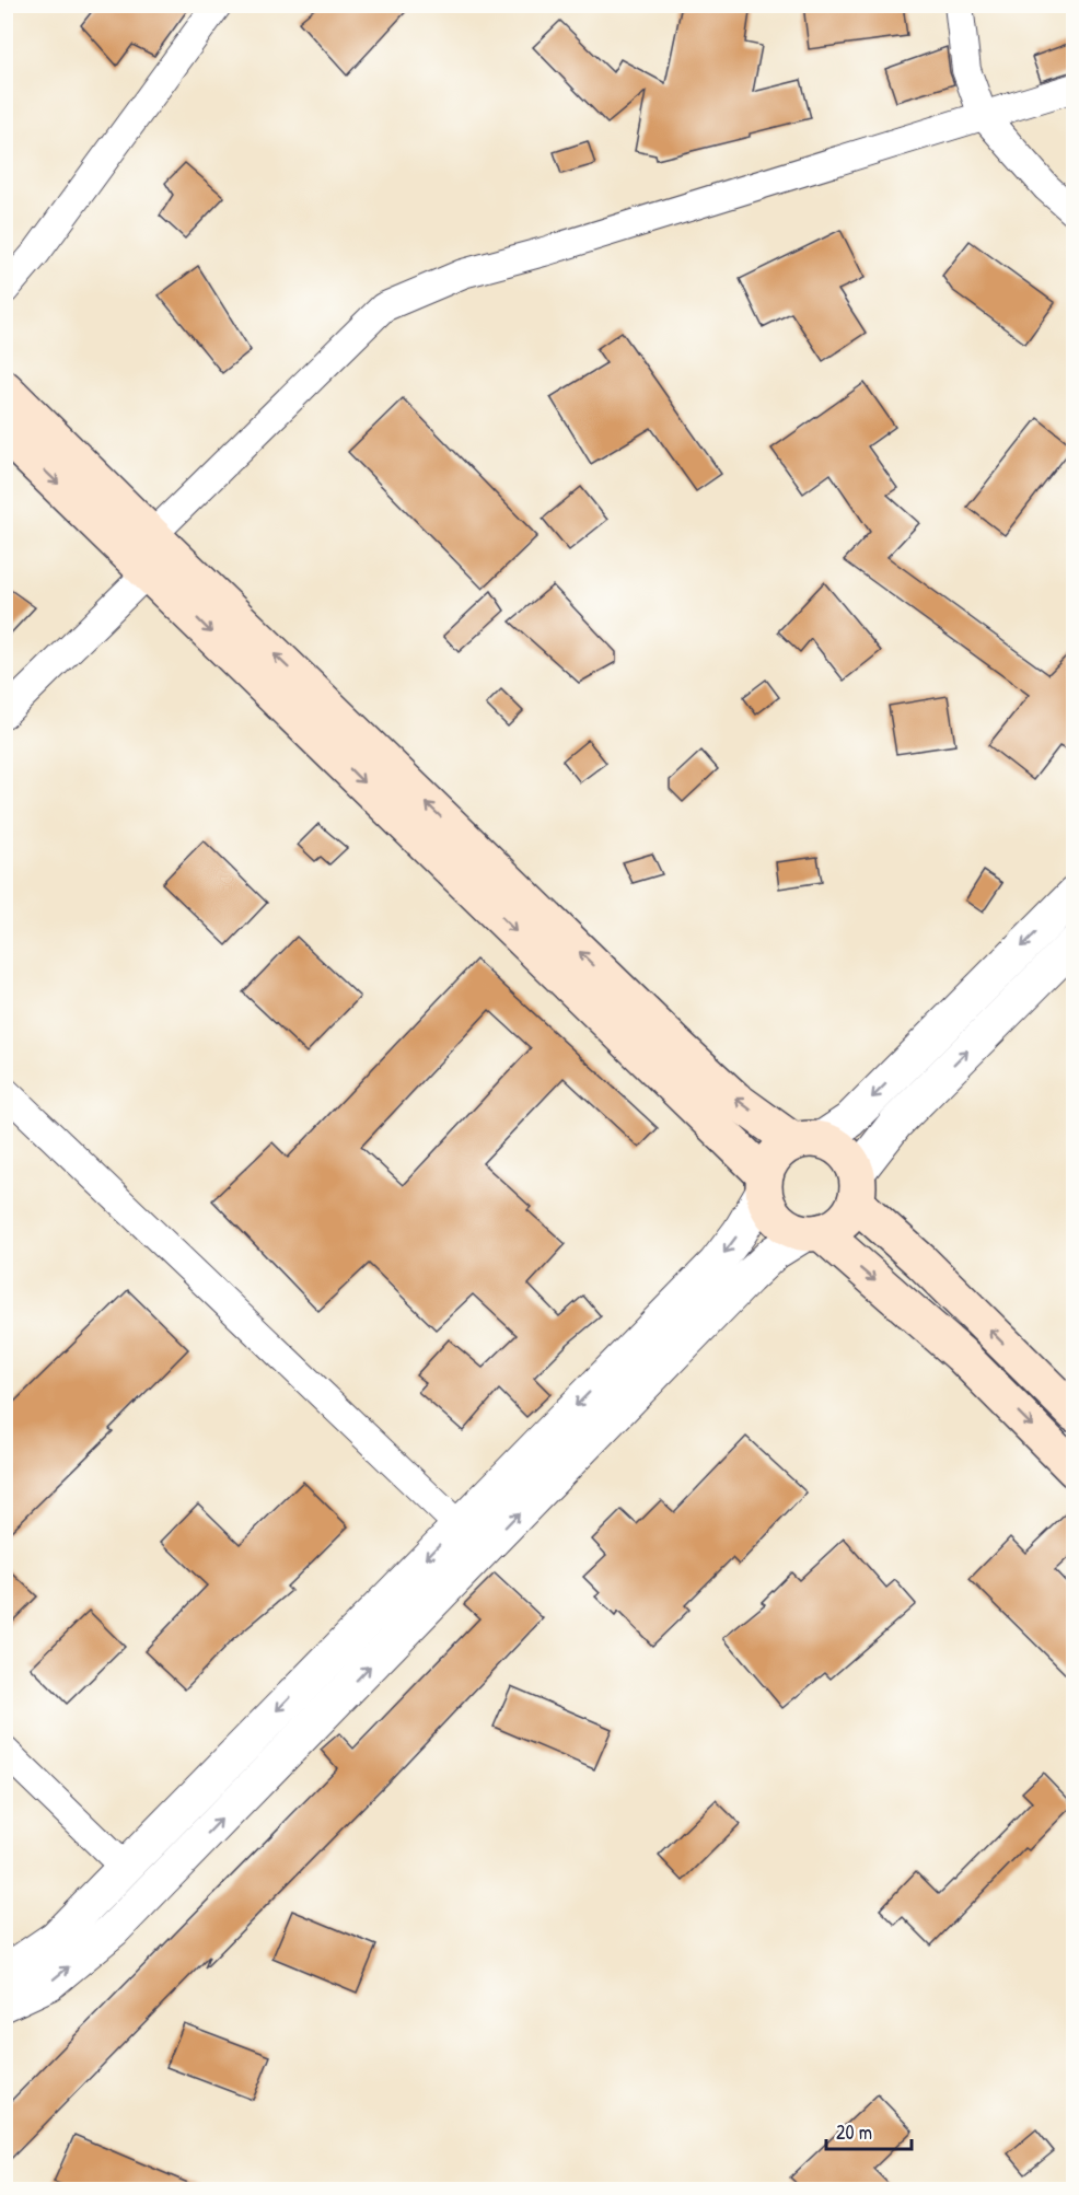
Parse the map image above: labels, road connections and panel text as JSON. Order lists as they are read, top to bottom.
{
  "scale_bar": "20 m"
}
